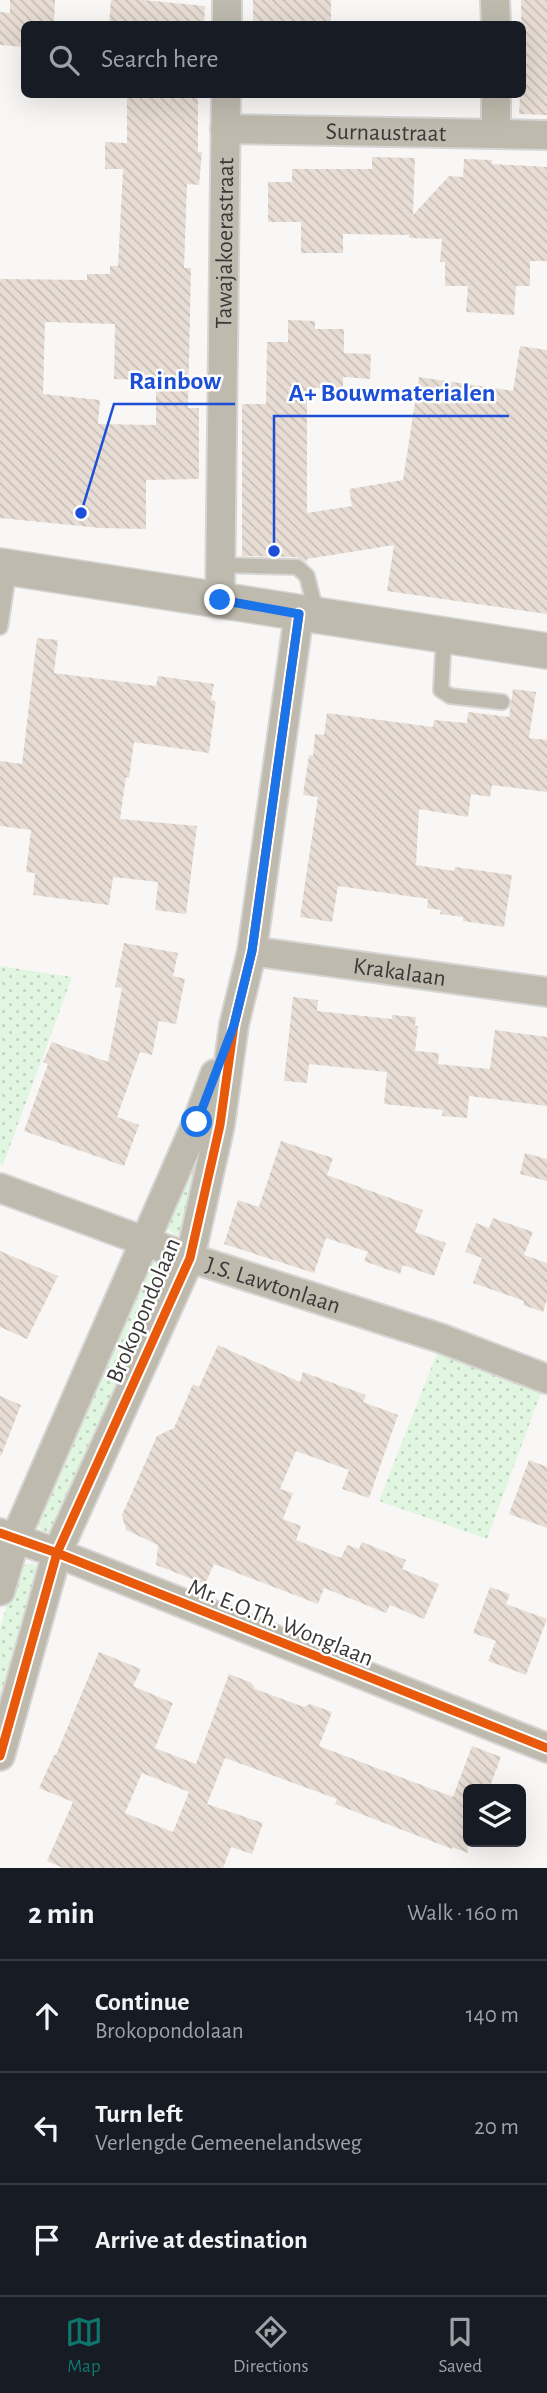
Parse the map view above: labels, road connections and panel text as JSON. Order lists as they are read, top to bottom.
{
  "streets": {
    "street": [
      "Surnaustraat",
      "Tawajakoerastraat",
      "Krakalaan",
      "J.S. Lawtonlaan",
      "Brokopondolaan",
      "Mr. E.O.Th. Wonglaan"
    ]
  },
  "crossings": [
    ["Surnaustraat", "Tawajakoerastraat"],
    ["Krakalaan", "Brokopondolaan"],
    ["J.S. Lawtonlaan", "Brokopondolaan"],
    ["Brokopondolaan", "Mr. E.O.Th. Wonglaan"]
  ],
  "places": ["Rainbow", "A+ Bouwmaterialen"],
  "page": {
    "search": "Search here",
    "heading": ["2 min", "Walk · 160 m"],
    "list": [
      ["Continue", "Brokopondolaan", "140 m"],
      ["Turn left", "Verlengde Gemeenelandsweg", "20 m"],
      "Arrive at destination"
    ],
    "nav": ["Map", "Directions", "Saved"]
  }
}
